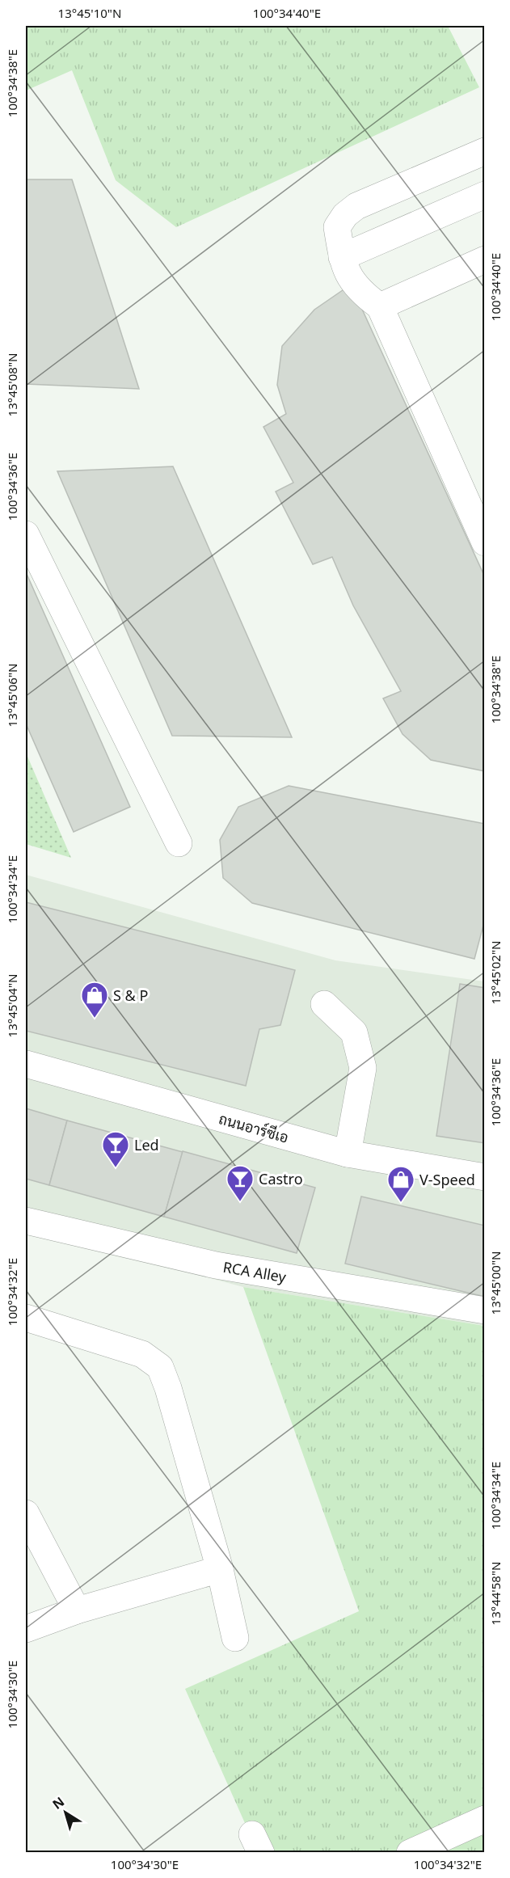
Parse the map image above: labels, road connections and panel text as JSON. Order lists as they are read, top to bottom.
{
  "streets": {
    "street": ["ถนนอาร์ซีเอ", "RCA Alley"]
  },
  "places": {
    "shop": ["S & P", "V-Speed"],
    "bar": ["Led", "Castro"]
  },
  "north": "top left",
  "coordinates": [
    "13°45'10\"N",
    "100°34'40\"E",
    "100°34'38\"E",
    "13°45'08\"N",
    "100°34'36\"E",
    "13°45'06\"N",
    "100°34'34\"E",
    "13°45'02\"N",
    "13°45'04\"N",
    "13°45'00\"N",
    "100°34'32\"E",
    "13°44'58\"N",
    "100°34'30\"E"
  ]
}
